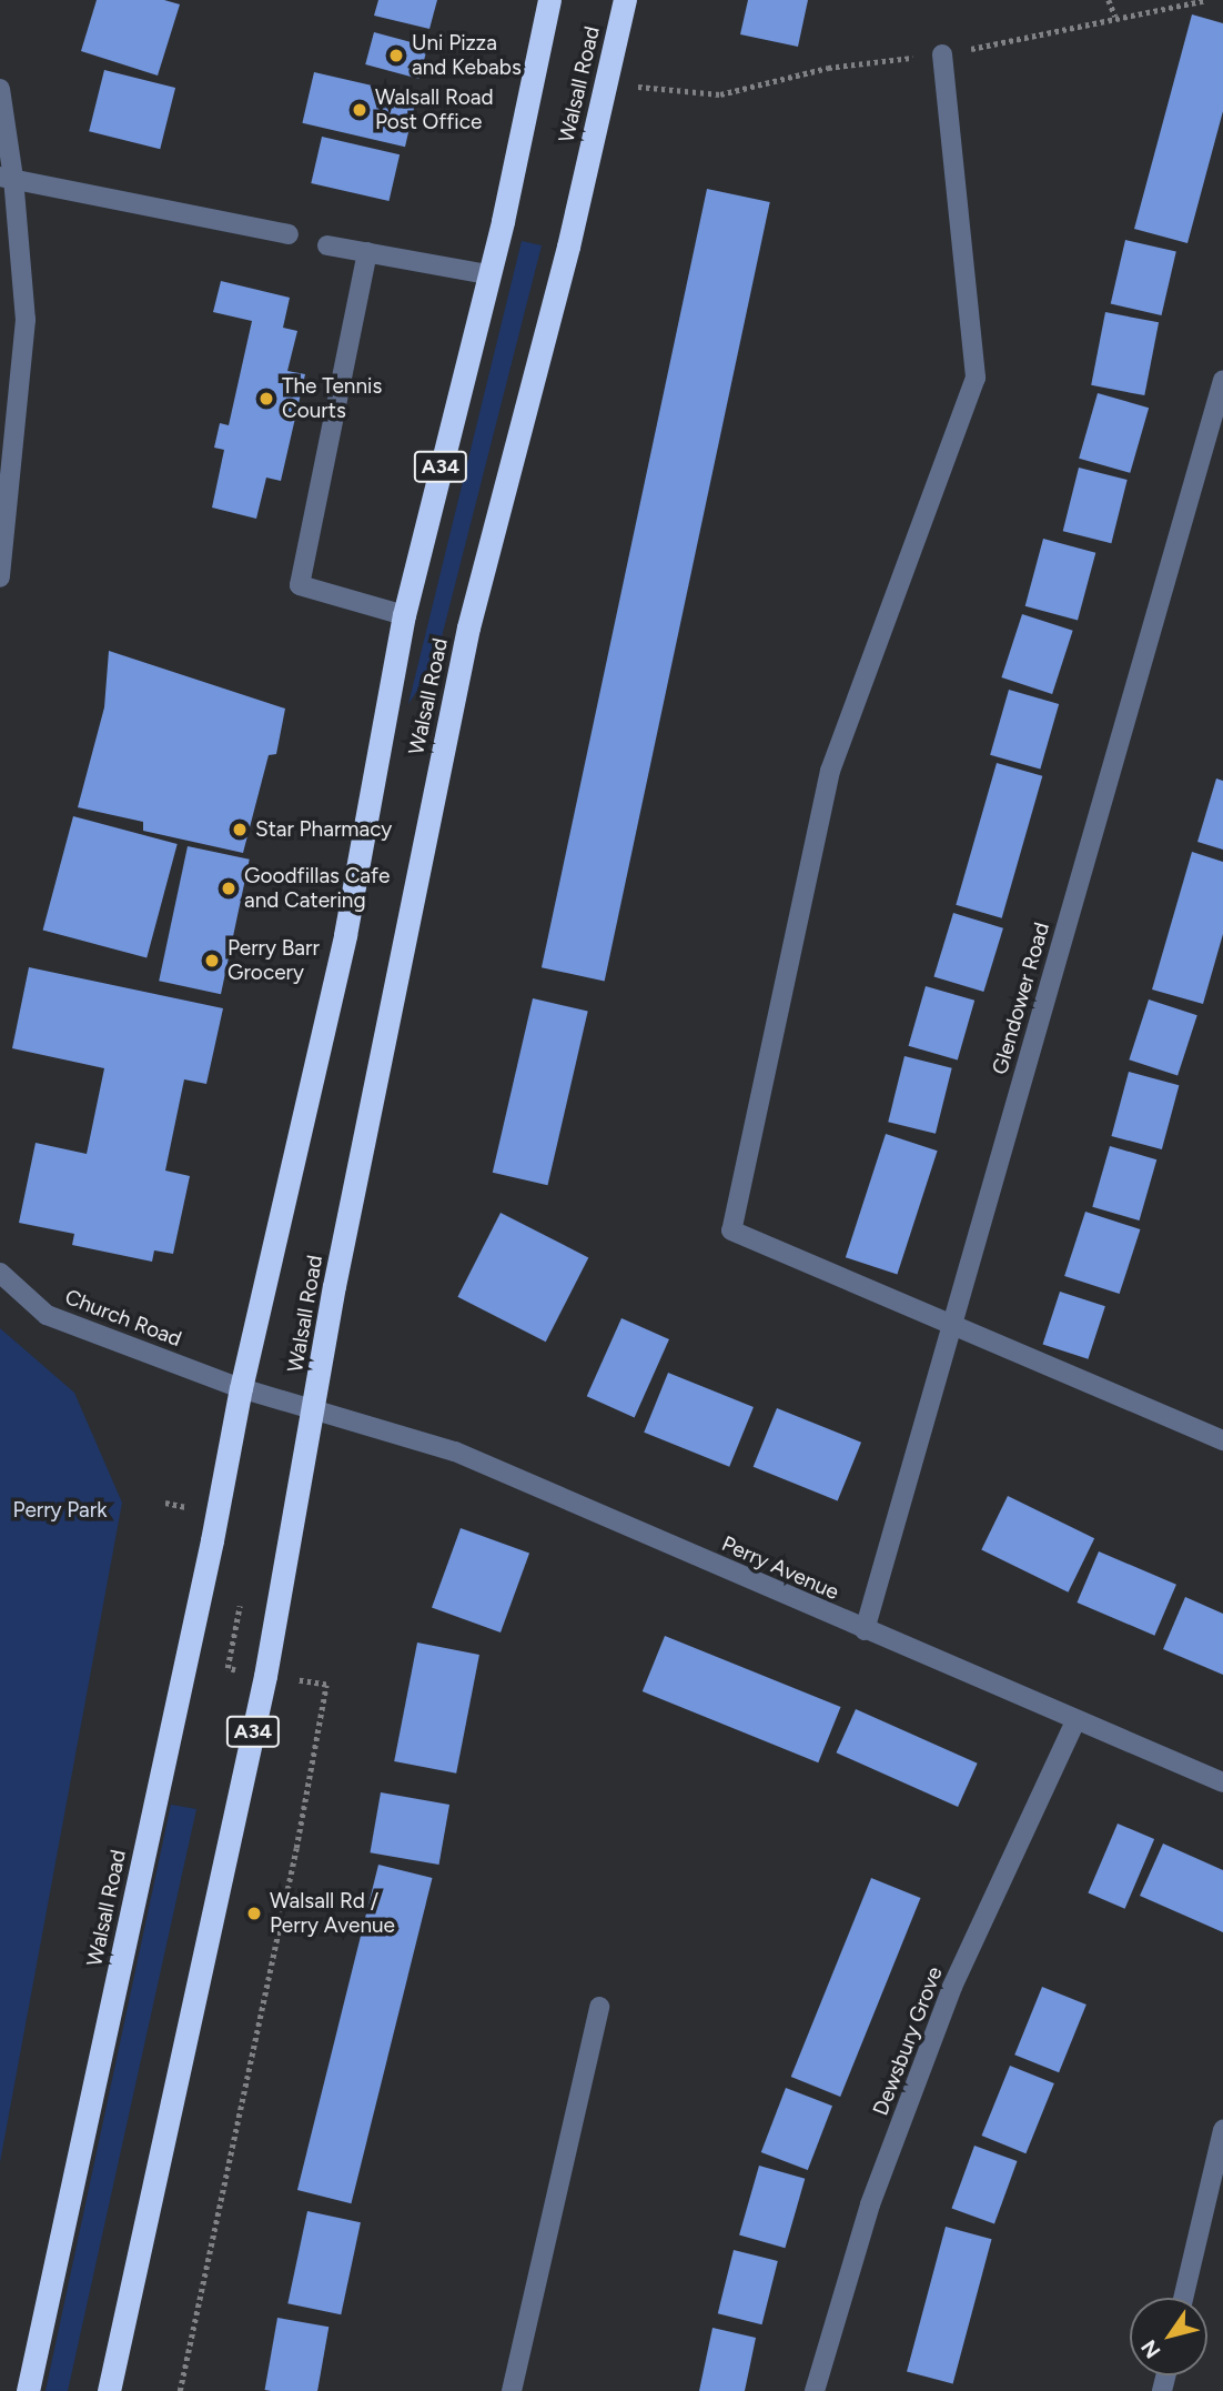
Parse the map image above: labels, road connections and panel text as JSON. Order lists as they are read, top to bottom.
{
  "streets": {
    "highway": ["Walsall Road", "A34"],
    "street": [
      "Glendower Road",
      "Church Road",
      "Perry Avenue",
      "Dewsbury Grove"
    ]
  },
  "crossings": [
    ["Walsall Road", "Church Road"],
    ["Walsall Road", "Perry Avenue"],
    ["Glendower Road", "Perry Avenue"],
    ["Perry Avenue", "Dewsbury Grove"]
  ],
  "parks": ["Perry Park"],
  "places": [
    "Uni Pizza and Kebabs",
    "Walsall Road Post Office",
    "The Tennis Courts",
    "Star Pharmacy",
    "Goodfillas Cafe and Catering",
    "Perry Barr Grocery",
    "Walsall Rd / Perry Avenue"
  ],
  "north": "bottom left"
}
